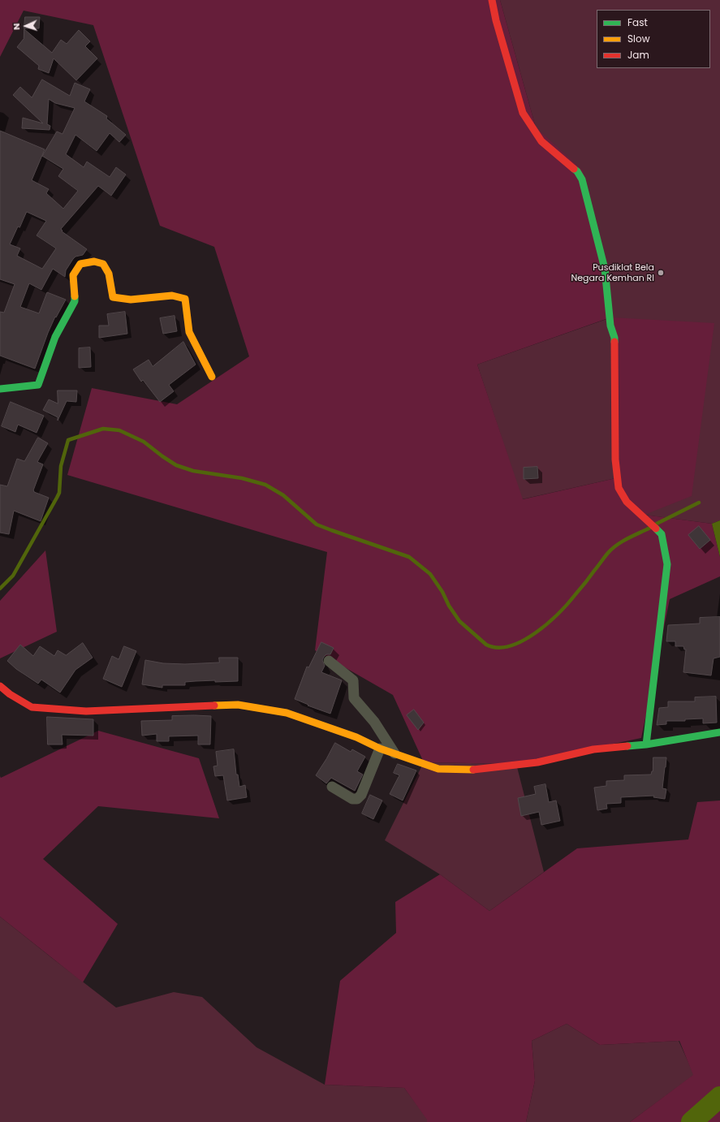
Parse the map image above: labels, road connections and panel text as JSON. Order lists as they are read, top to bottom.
{
  "places": ["Pusdiklat Bela Negara Kemhan RI"],
  "legend": ["Fast", "Slow", "Jam"],
  "north": "left"
}
